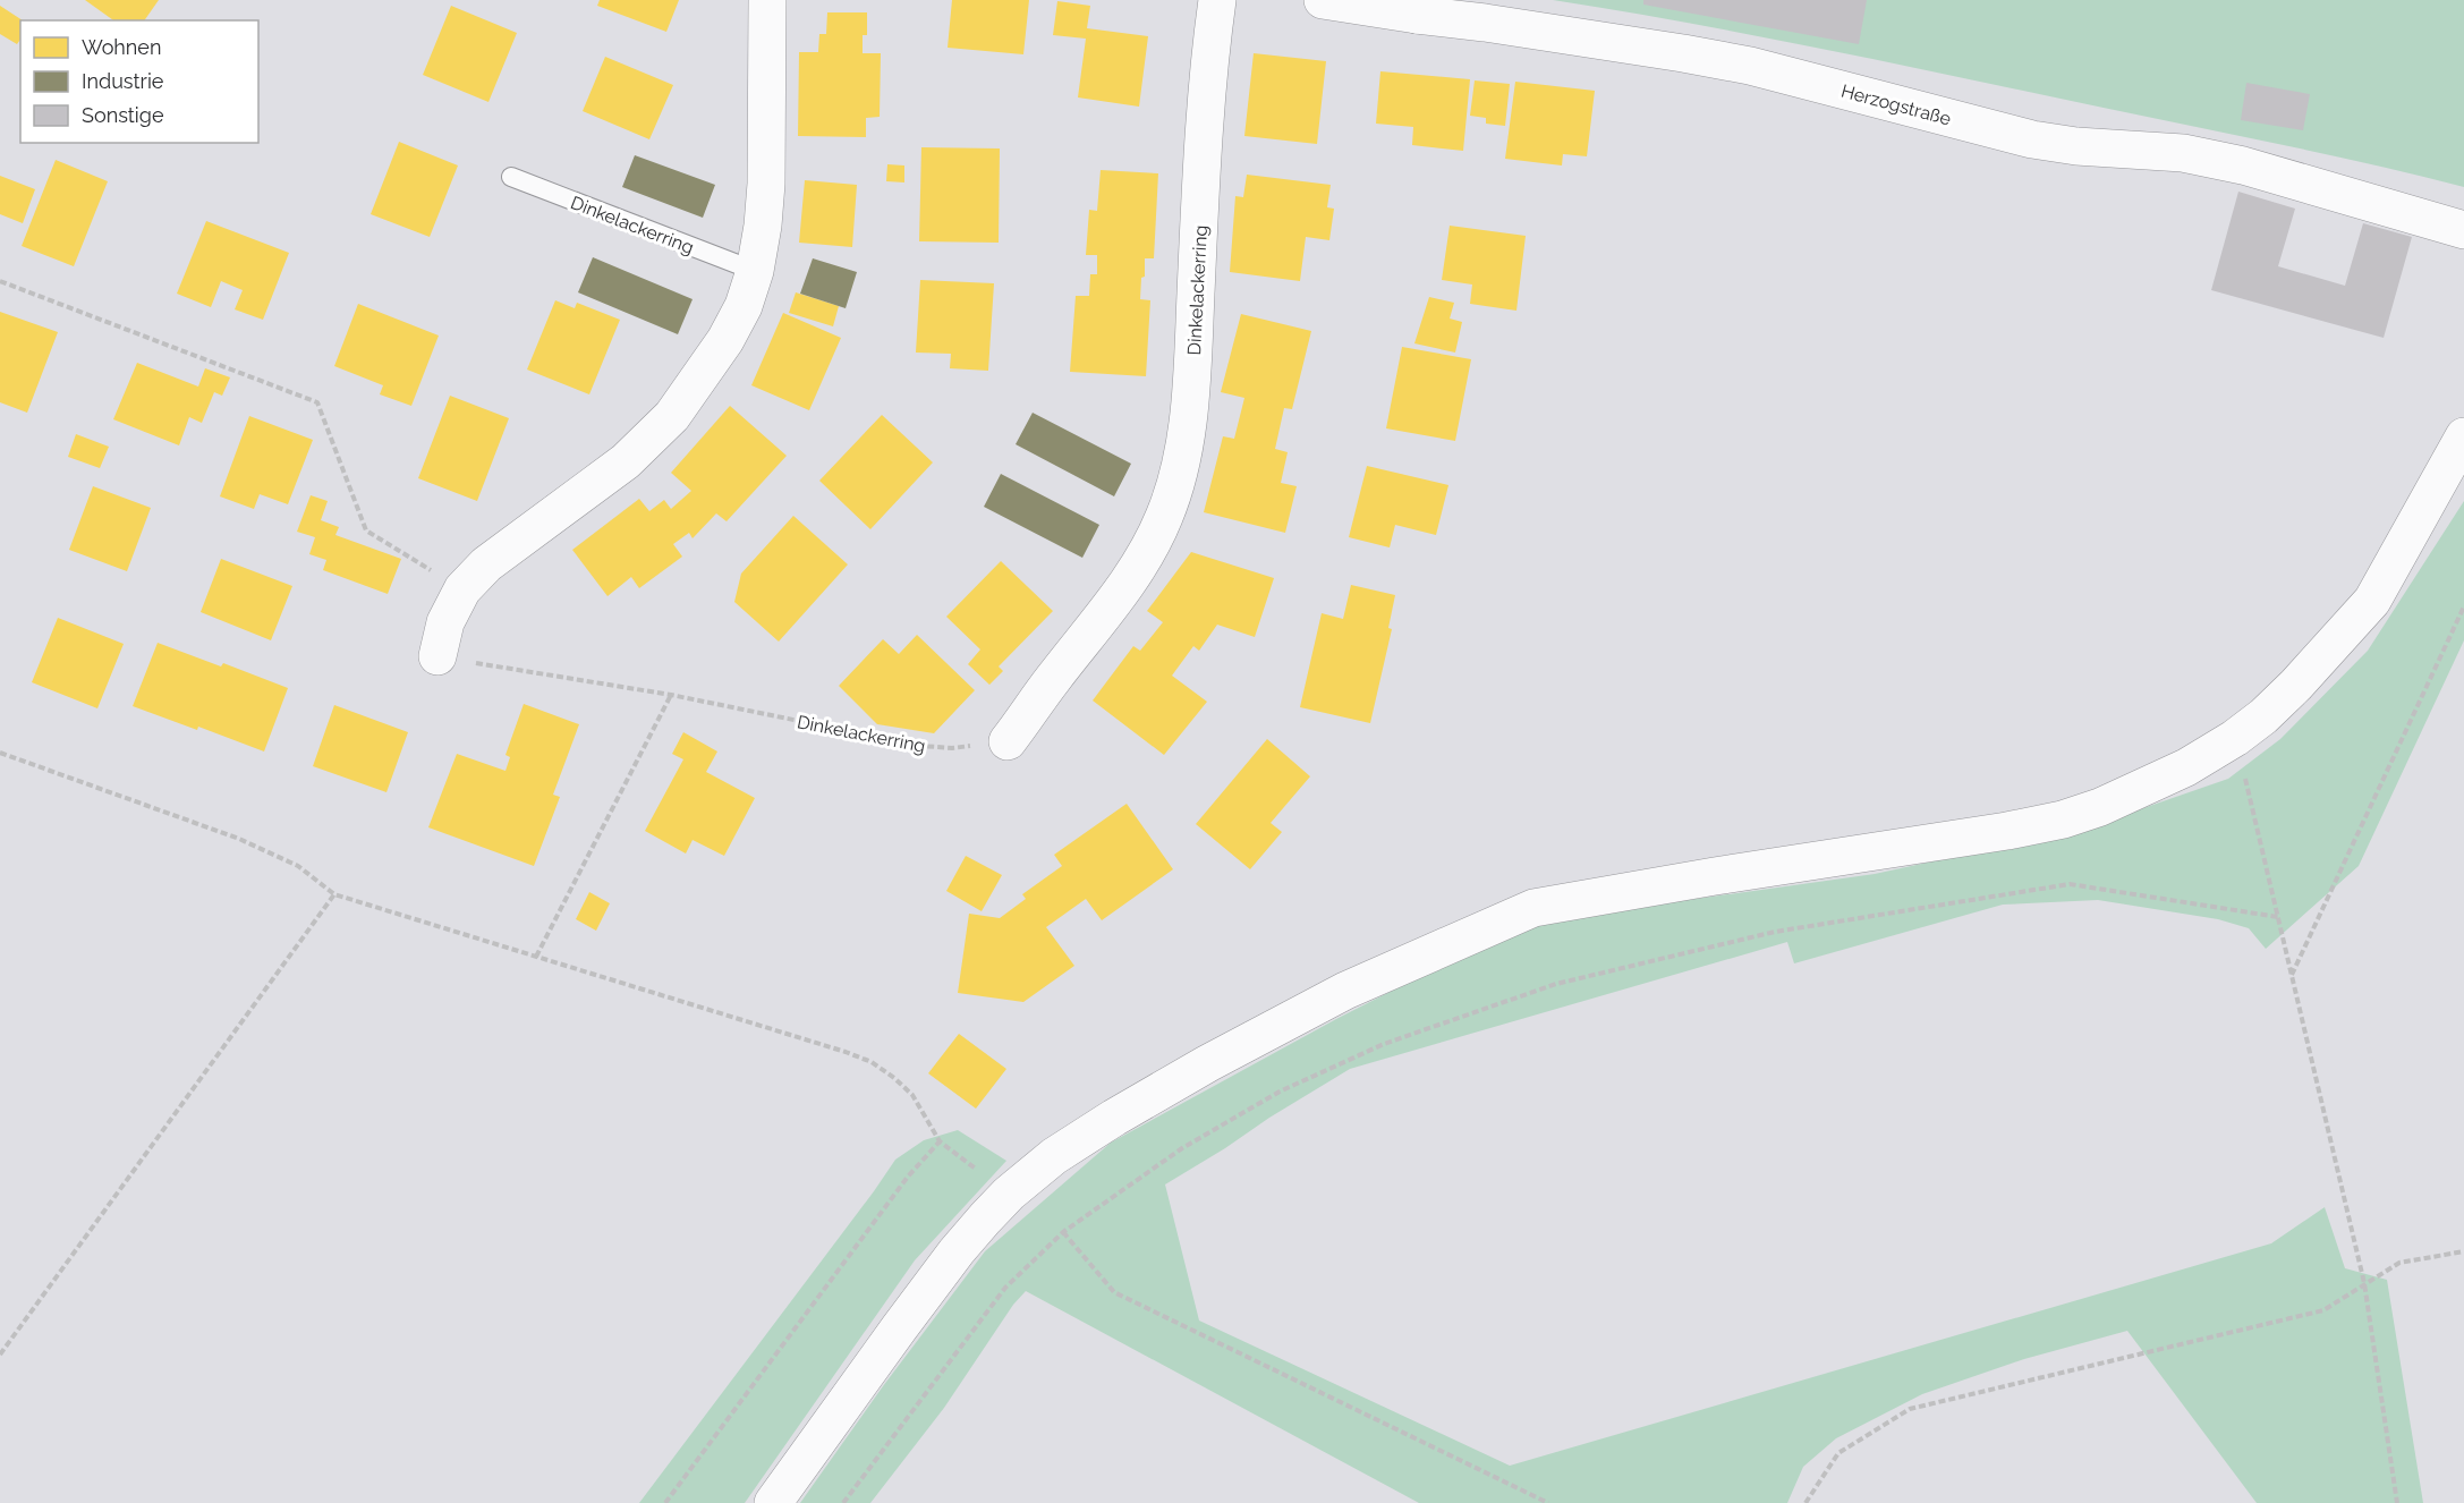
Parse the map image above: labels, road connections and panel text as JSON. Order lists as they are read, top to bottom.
{
  "streets": {
    "street": ["Herzogstraße", "Dinkelackerring"]
  },
  "legend": ["Wohnen", "Industrie", "Sonstige"]
}
